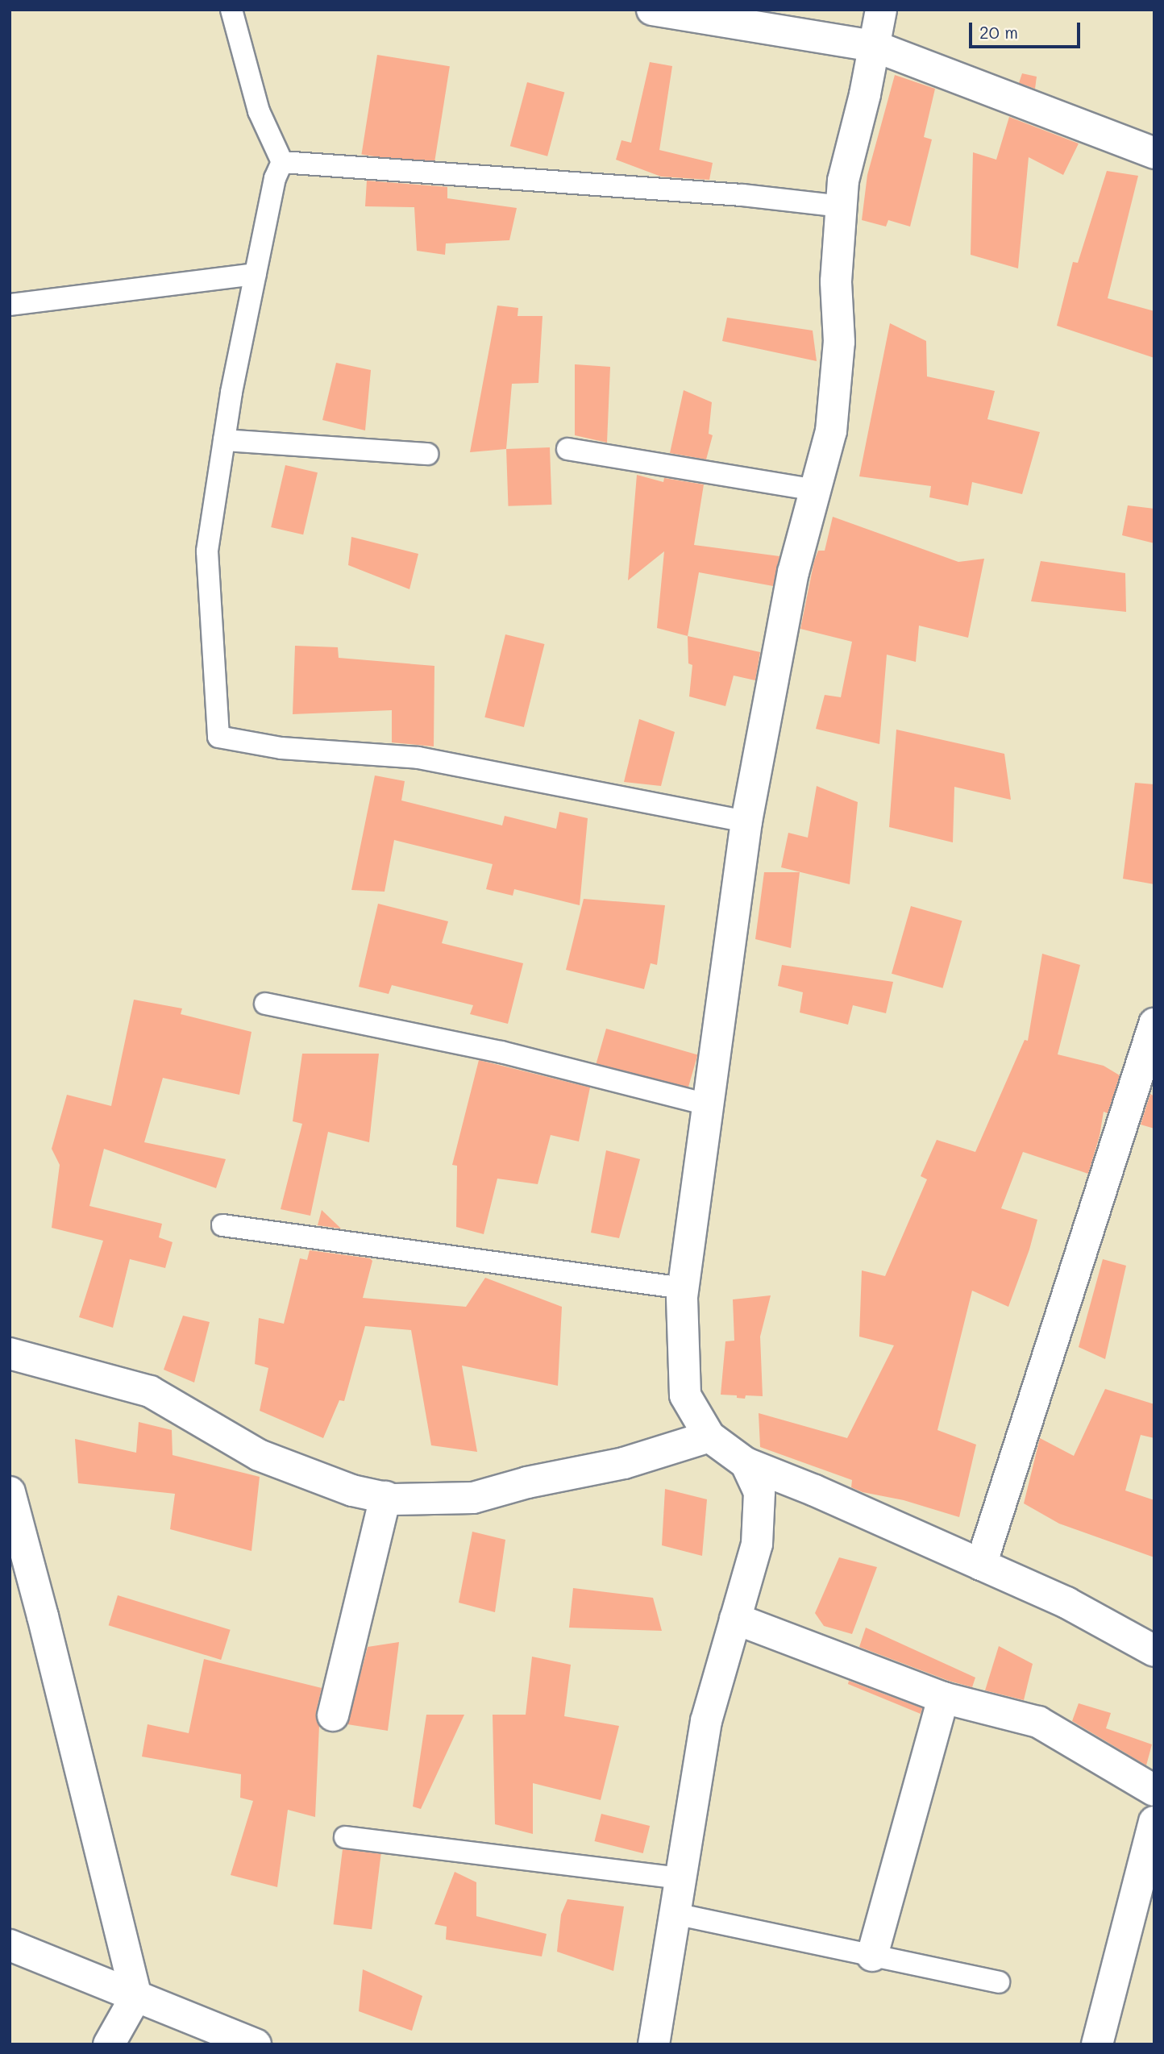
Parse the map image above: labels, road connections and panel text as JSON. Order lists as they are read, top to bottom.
{
  "scale_bar": "20 m"
}
